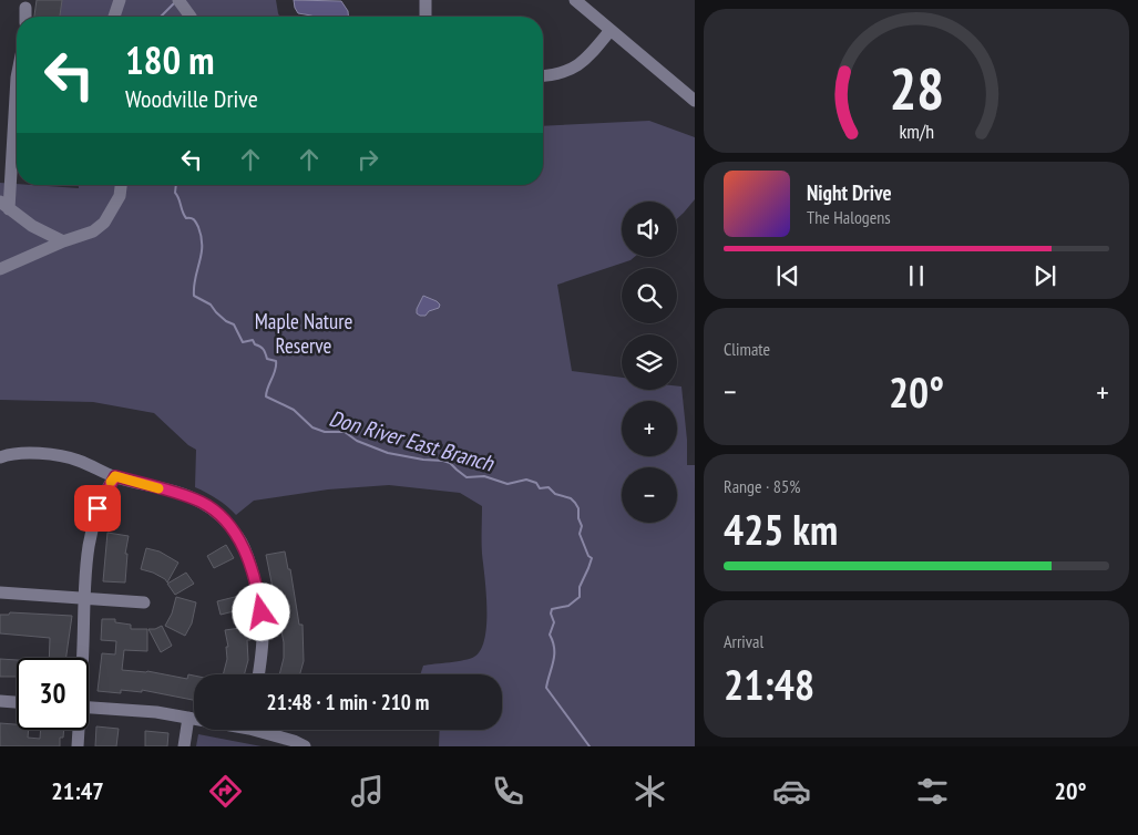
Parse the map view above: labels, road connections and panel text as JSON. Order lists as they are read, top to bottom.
{
  "water": ["Don River East Branch"],
  "parks": ["Maple Nature Reserve"],
  "page": {
    "turn": ["180 m", "Woodville Drive"],
    "song": ["Night Drive", "The Halogens"],
    "map_buttons": ["+", "−"],
    "tile": [
      "Climate",
      ["Range · 85%", "425 km"],
      ["Arrival", "21:48"]
    ],
    "heat": ["−", "20°", "+"],
    "limit": "30",
    "trip": "21:48 · 1 min · 210 m",
    "tabs": ["21:47", "20°"],
    "gauge": ["28", "km/h"]
  }
}
